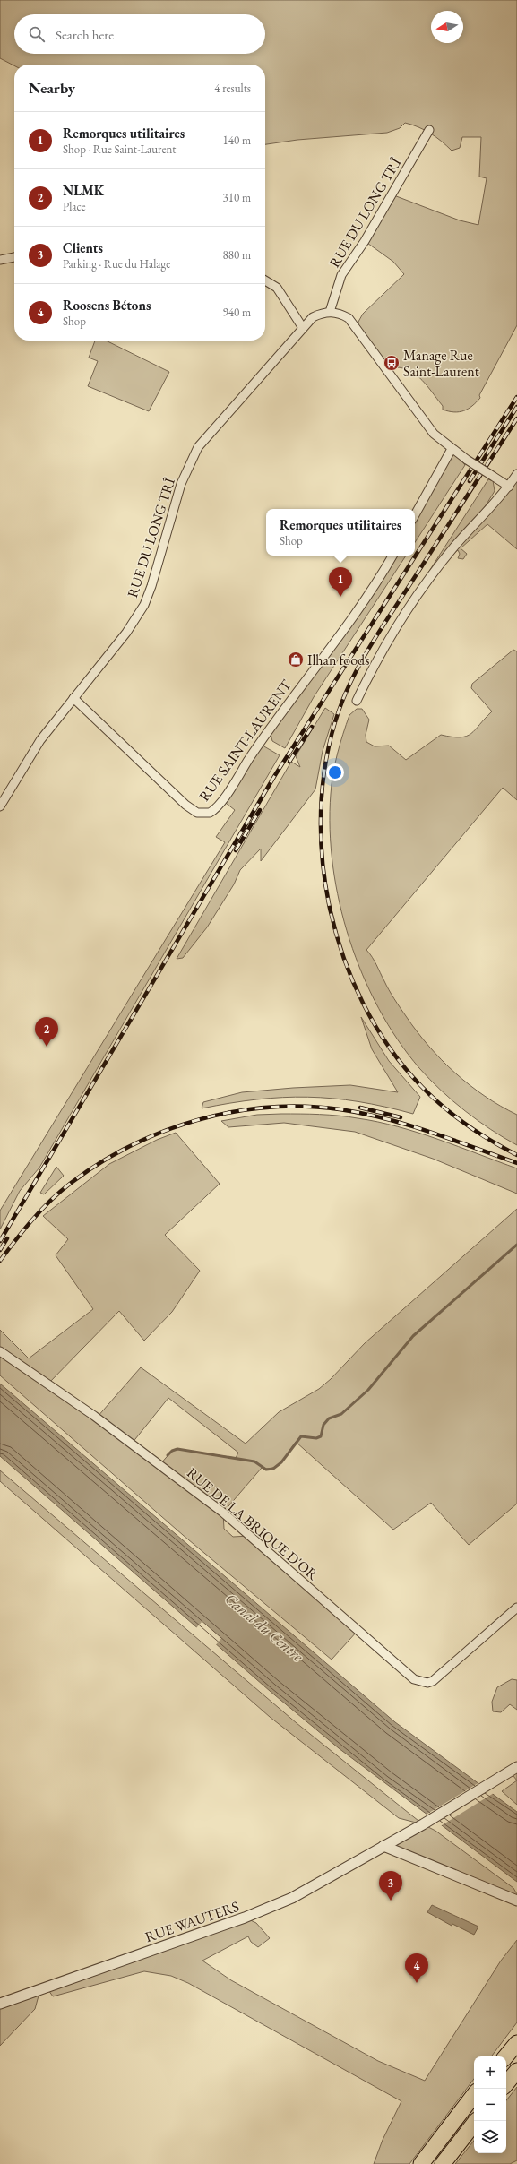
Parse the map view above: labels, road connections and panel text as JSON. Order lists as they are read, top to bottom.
{
  "streets": {
    "street": [
      "RUE DU LONG TRÎ",
      "RUE SAINT-LAURENT",
      "RUE DE LA BRIQUE D'OR",
      "RUE WAUTERS"
    ]
  },
  "crossings": [
    ["RUE DU LONG TRÎ", "RUE SAINT-LAURENT"]
  ],
  "water": ["Canal du Centre"],
  "places": {
    "bus stop": ["Manage Rue Saint-Laurent"],
    "shop": ["Ilhan foods"]
  },
  "north": "left",
  "page": {
    "search": "Search here",
    "heading": ["Nearby", "4 results"],
    "list": [
      {
        "mark": "1",
        "name": "Remorques utilitaires",
        "note": "Shop · Rue Saint-Laurent",
        "value": "140 m"
      },
      {
        "mark": "2",
        "name": "NLMK",
        "note": "Place",
        "value": "310 m"
      },
      {
        "mark": "3",
        "name": "Clients",
        "note": "Parking · Rue du Halage",
        "value": "880 m"
      },
      {
        "mark": "4",
        "name": "Roosens Bétons",
        "note": "Shop",
        "value": "940 m"
      }
    ],
    "popup": ["Remorques utilitaires", "Shop"],
    "pins": [
      "1",
      "2",
      "3",
      "4"
    ],
    "map_buttons": ["+", "−"]
  }
}
